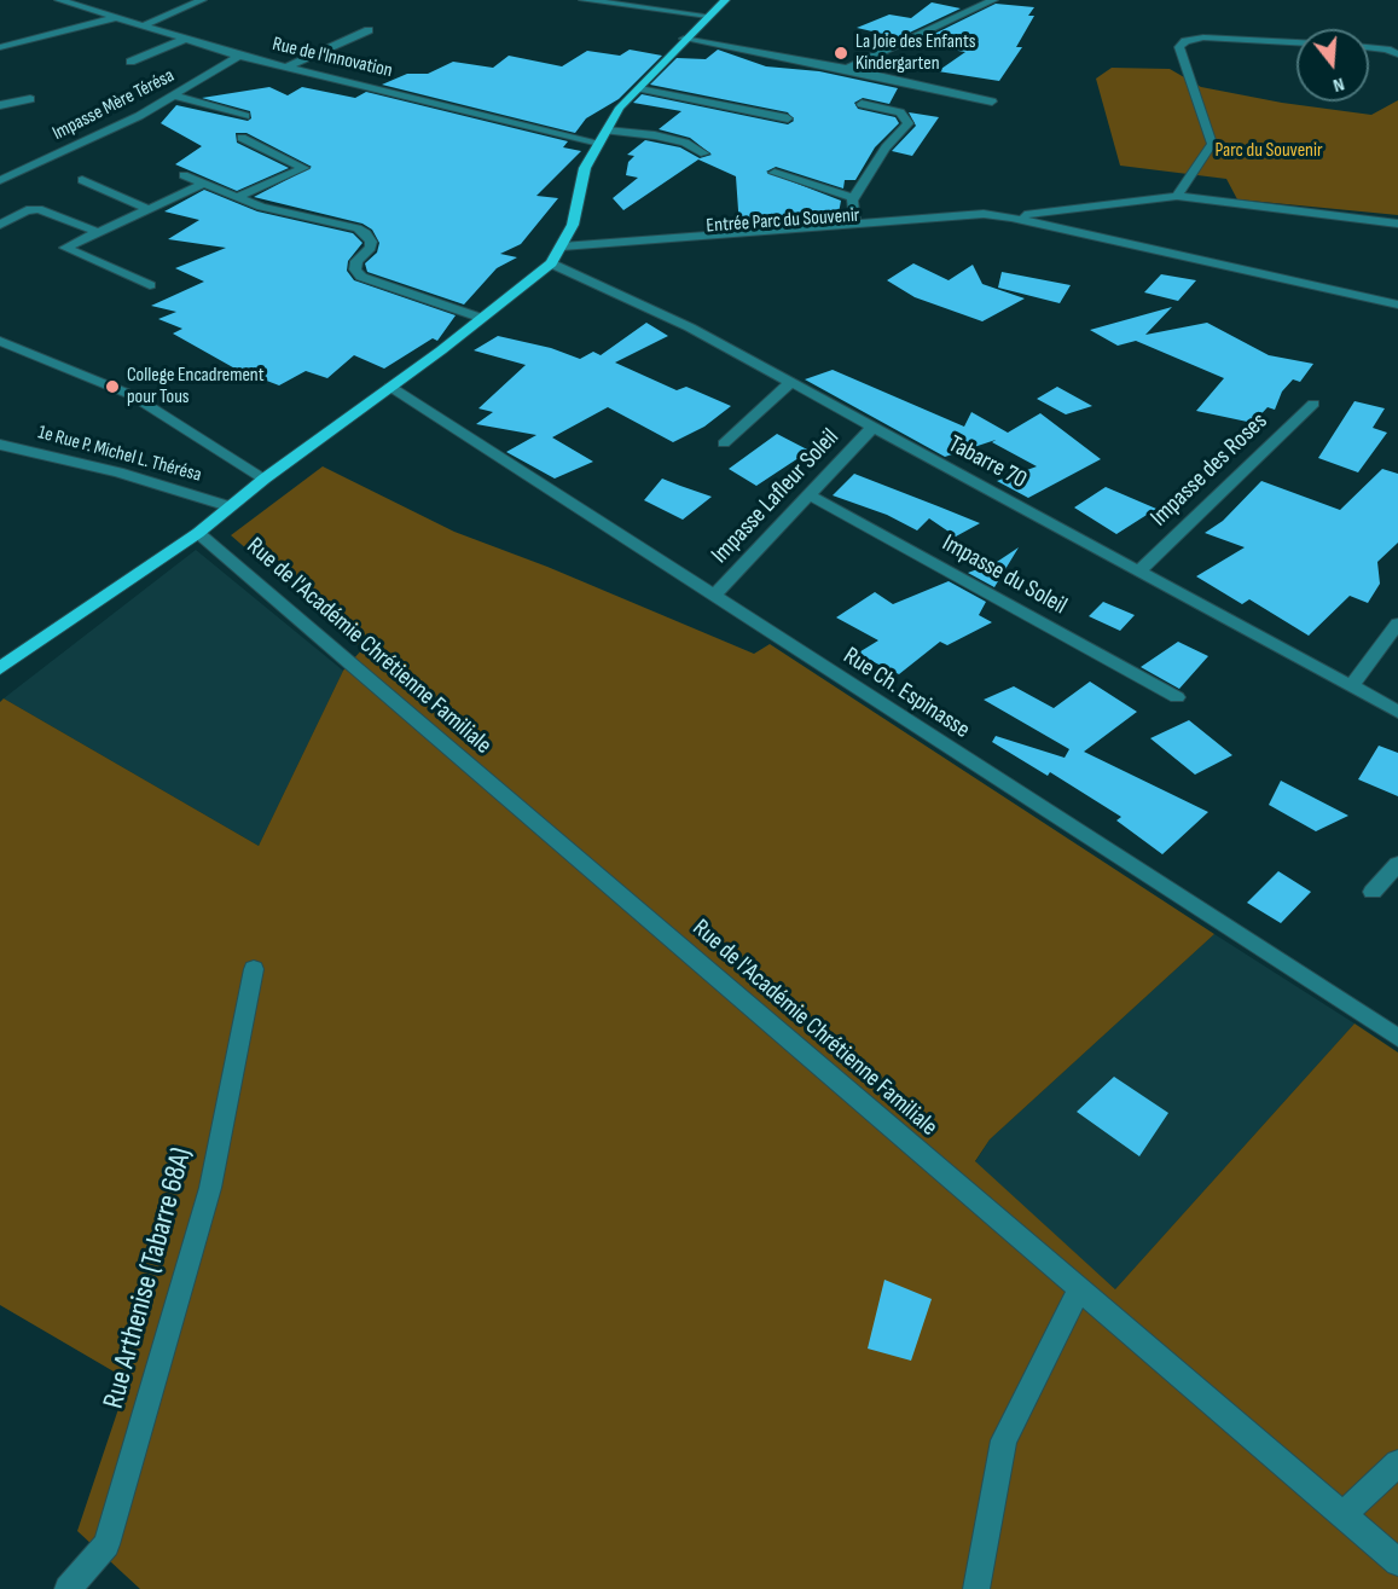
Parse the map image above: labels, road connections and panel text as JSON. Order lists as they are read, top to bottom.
{
  "streets": {
    "street": [
      "Rue de l'Innovation",
      "Impasse Mère Térésa",
      "Entrée Parc du Souvenir",
      "1e Rue P. Michel L. Thérésa",
      "Tabarre 70",
      "Impasse des Roses",
      "Impasse Lafleur Soleil",
      "Impasse du Soleil",
      "Rue de l'Académie Chrétienne Familiale",
      "Rue Ch. Espinasse",
      "Rue Arthenise (Tabarre 68A)"
    ]
  },
  "crossings": [
    ["Rue de l'Innovation", "Impasse Mère Térésa"],
    ["Entrée Parc du Souvenir", "Tabarre 70"],
    ["Tabarre 70", "Impasse des Roses"],
    ["Tabarre 70", "Impasse Lafleur Soleil"],
    ["Impasse Lafleur Soleil", "Impasse du Soleil"],
    ["Impasse Lafleur Soleil", "Rue Ch. Espinasse"]
  ],
  "parks": ["Parc du Souvenir"],
  "places": ["La Joie des Enfants Kindergarten", "College Encadrement pour Tous"],
  "north": "bottom"
}
